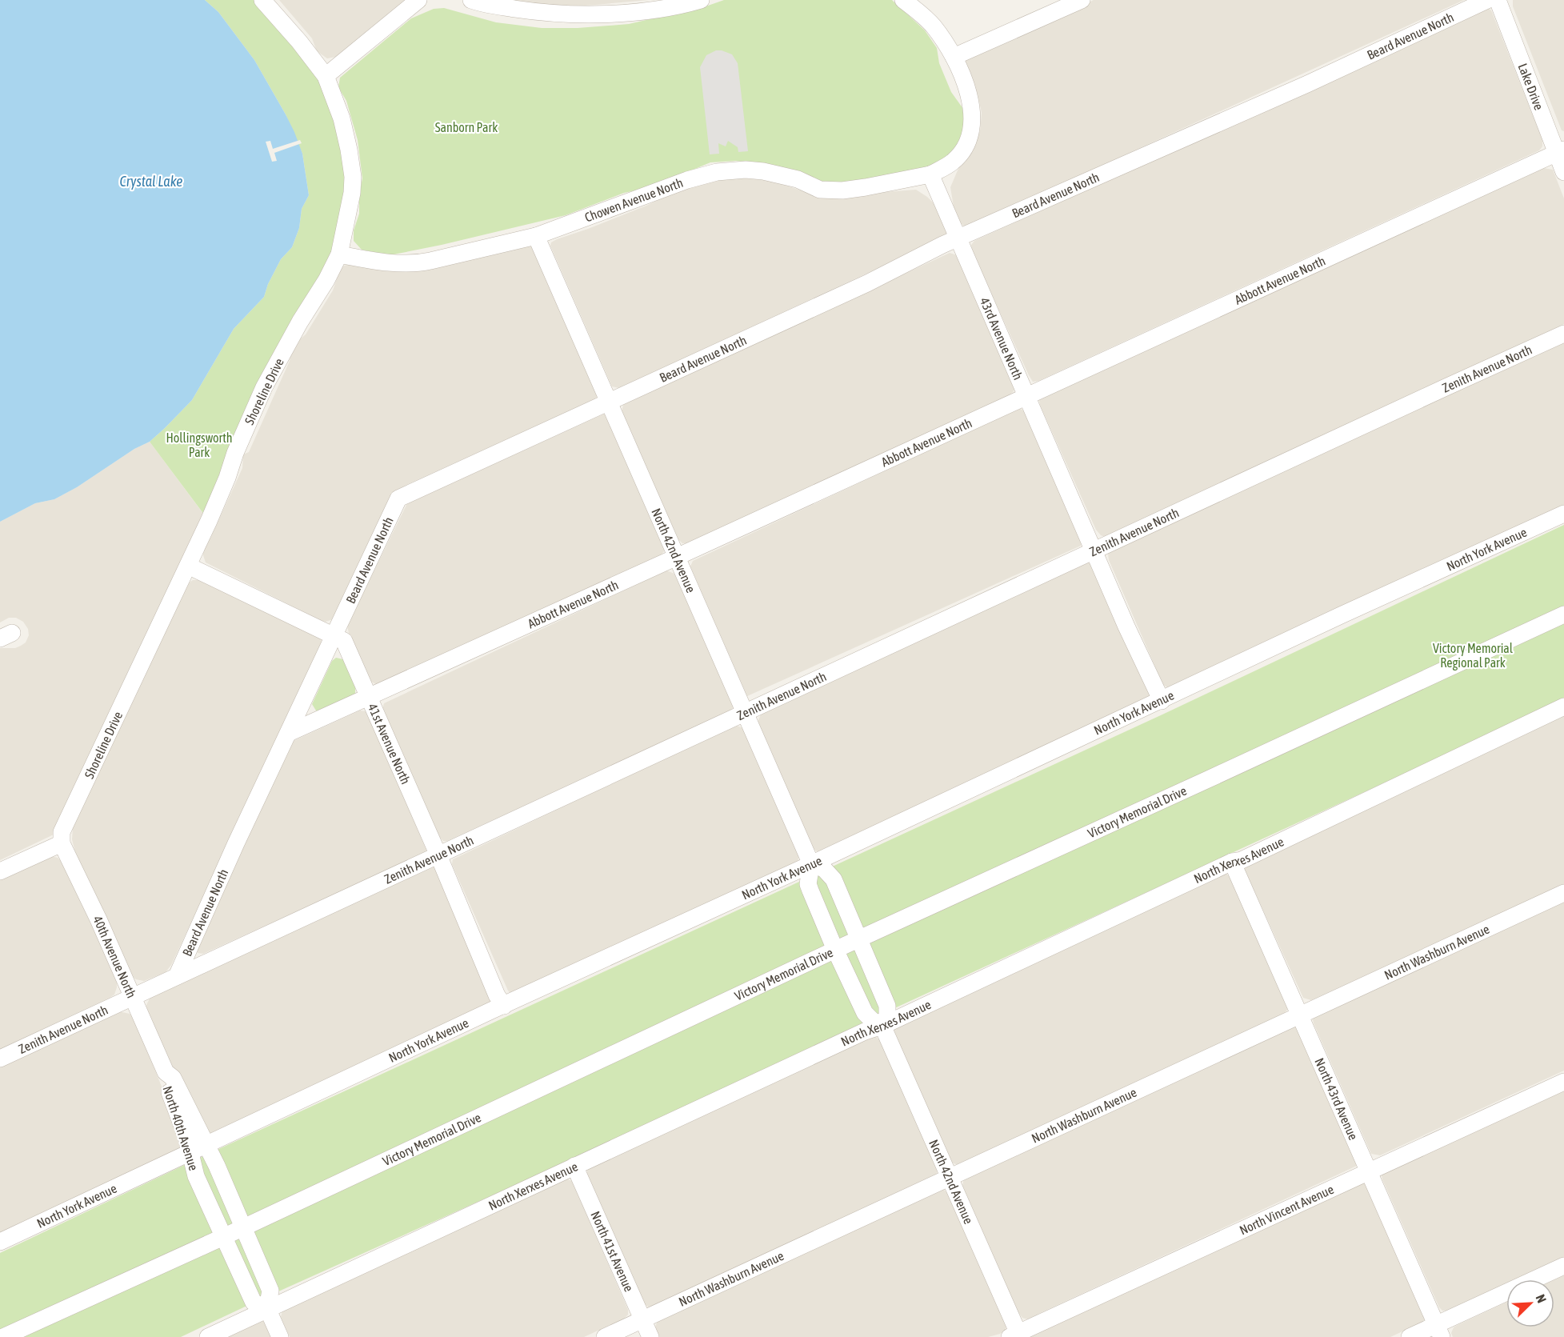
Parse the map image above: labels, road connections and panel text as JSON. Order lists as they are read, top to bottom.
{
  "streets": {
    "street": [
      "Beard Avenue North",
      "Lake Drive",
      "Chowen Avenue North",
      "Abbott Avenue North",
      "43rd Avenue North",
      "Zenith Avenue North",
      "Shoreline Drive",
      "North York Avenue",
      "North 42nd Avenue",
      "41st Avenue North",
      "Victory Memorial Drive",
      "North Xerxes Avenue",
      "North Washburn Avenue",
      "40th Avenue North",
      "North 43rd Avenue",
      "North 40th Avenue",
      "North Vincent Avenue",
      "North 41st Avenue"
    ]
  },
  "crossings": [
    ["Beard Avenue North", "Abbott Avenue North"],
    ["Beard Avenue North", "43rd Avenue North"],
    ["Beard Avenue North", "Zenith Avenue North"],
    ["Beard Avenue North", "North 42nd Avenue"],
    ["Beard Avenue North", "41st Avenue North"],
    ["Lake Drive", "Abbott Avenue North"],
    ["Chowen Avenue North", "43rd Avenue North"],
    ["Chowen Avenue North", "Shoreline Drive"],
    ["Chowen Avenue North", "North 42nd Avenue"],
    ["Abbott Avenue North", "43rd Avenue North"],
    ["Abbott Avenue North", "North 42nd Avenue"],
    ["Abbott Avenue North", "41st Avenue North"],
    ["43rd Avenue North", "Zenith Avenue North"],
    ["43rd Avenue North", "North York Avenue"],
    ["Zenith Avenue North", "North 42nd Avenue"],
    ["Zenith Avenue North", "41st Avenue North"],
    ["Zenith Avenue North", "40th Avenue North"],
    ["Shoreline Drive", "41st Avenue North"],
    ["Shoreline Drive", "40th Avenue North"],
    ["North York Avenue", "North 42nd Avenue"],
    ["North York Avenue", "41st Avenue North"],
    ["North York Avenue", "North 40th Avenue"],
    ["North 42nd Avenue", "Victory Memorial Drive"],
    ["North 42nd Avenue", "North Xerxes Avenue"],
    ["North 42nd Avenue", "North Washburn Avenue"],
    ["North 42nd Avenue", "North Vincent Avenue"],
    ["Victory Memorial Drive", "North 40th Avenue"],
    ["North Xerxes Avenue", "North 43rd Avenue"],
    ["North Xerxes Avenue", "North 40th Avenue"],
    ["North Xerxes Avenue", "North 41st Avenue"],
    ["North Washburn Avenue", "North 43rd Avenue"],
    ["North Washburn Avenue", "North 41st Avenue"],
    ["40th Avenue North", "North 40th Avenue"],
    ["North 43rd Avenue", "North Vincent Avenue"]
  ],
  "water": ["Crystal Lake"],
  "parks": ["Sanborn Park", "Hollingsworth Park", "Victory Memorial Regional Park"],
  "north": "top right"
}
